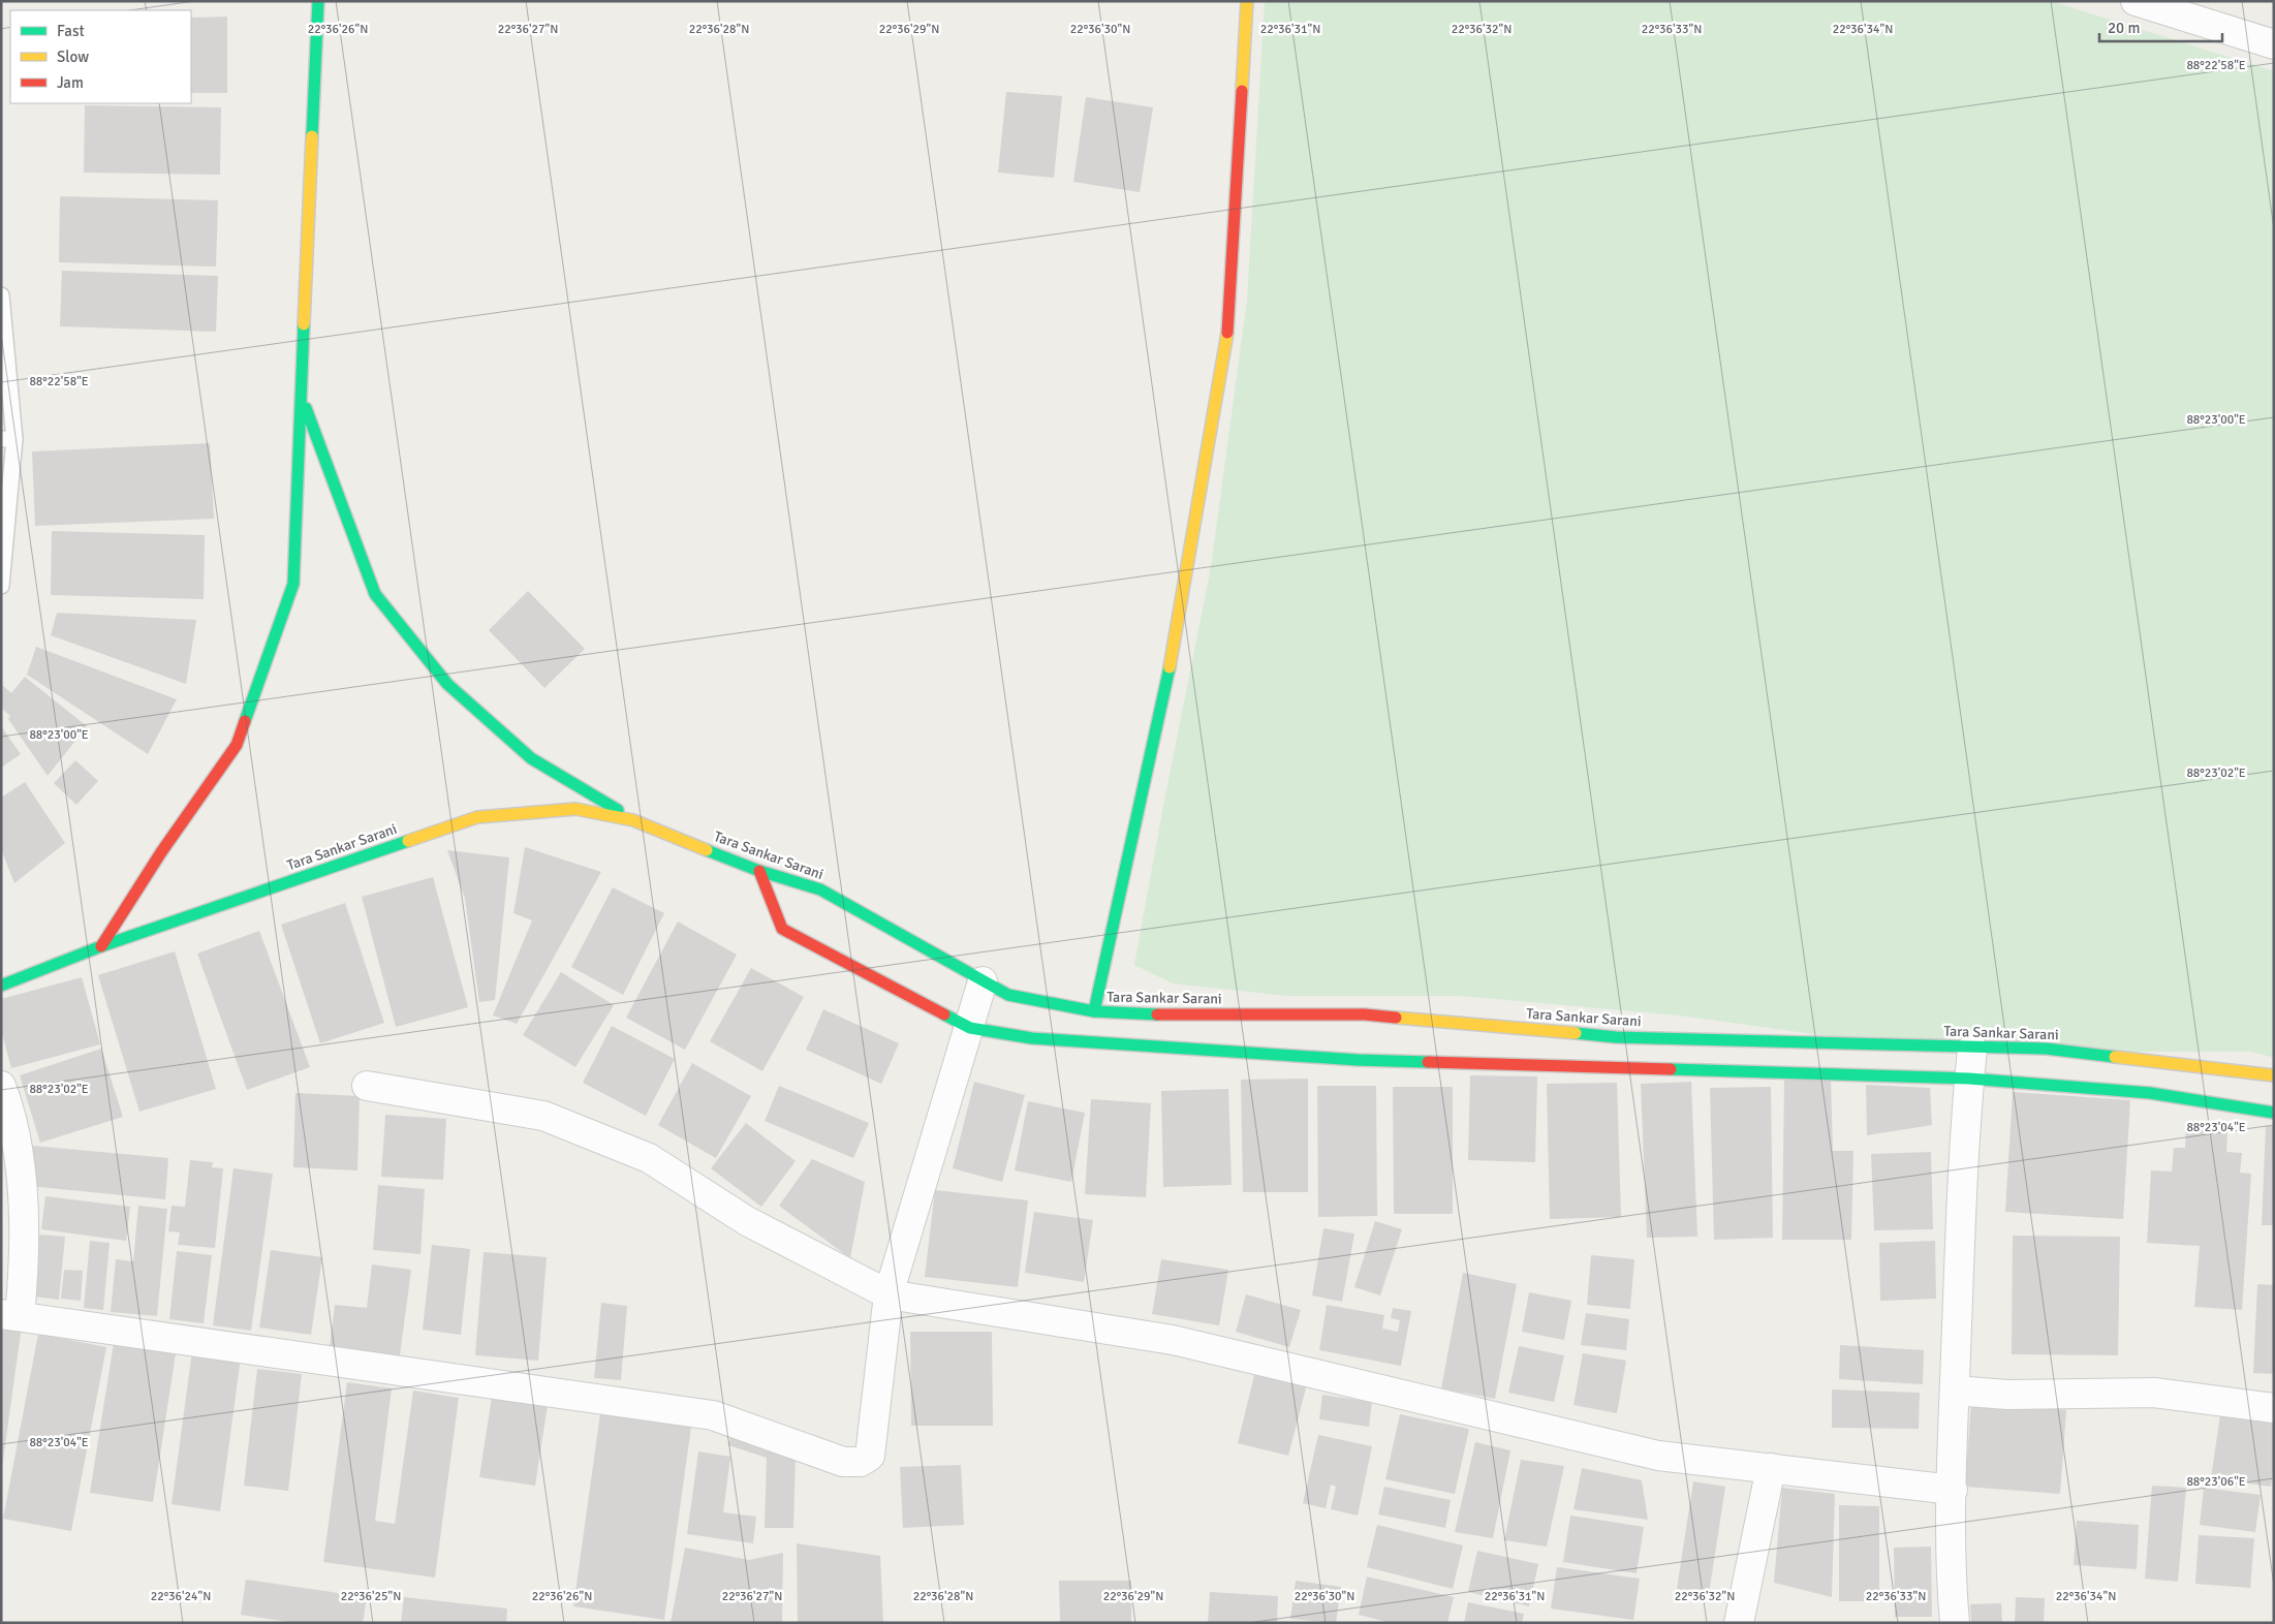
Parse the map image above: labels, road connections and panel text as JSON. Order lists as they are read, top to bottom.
{
  "streets": {
    "street": ["Tara Sankar Sarani"]
  },
  "legend": ["Fast", "Slow", "Jam"],
  "scale_bar": "20 m",
  "coordinates": [
    "22°36'26\"N",
    "22°36'27\"N",
    "22°36'28\"N",
    "22°36'29\"N",
    "22°36'30\"N",
    "22°36'31\"N",
    "22°36'32\"N",
    "22°36'33\"N",
    "22°36'34\"N",
    "88°22'58\"E",
    "88°23'00\"E",
    "88°23'02\"E",
    "88°23'04\"E",
    "88°23'06\"E",
    "22°36'24\"N",
    "22°36'25\"N"
  ]
}
